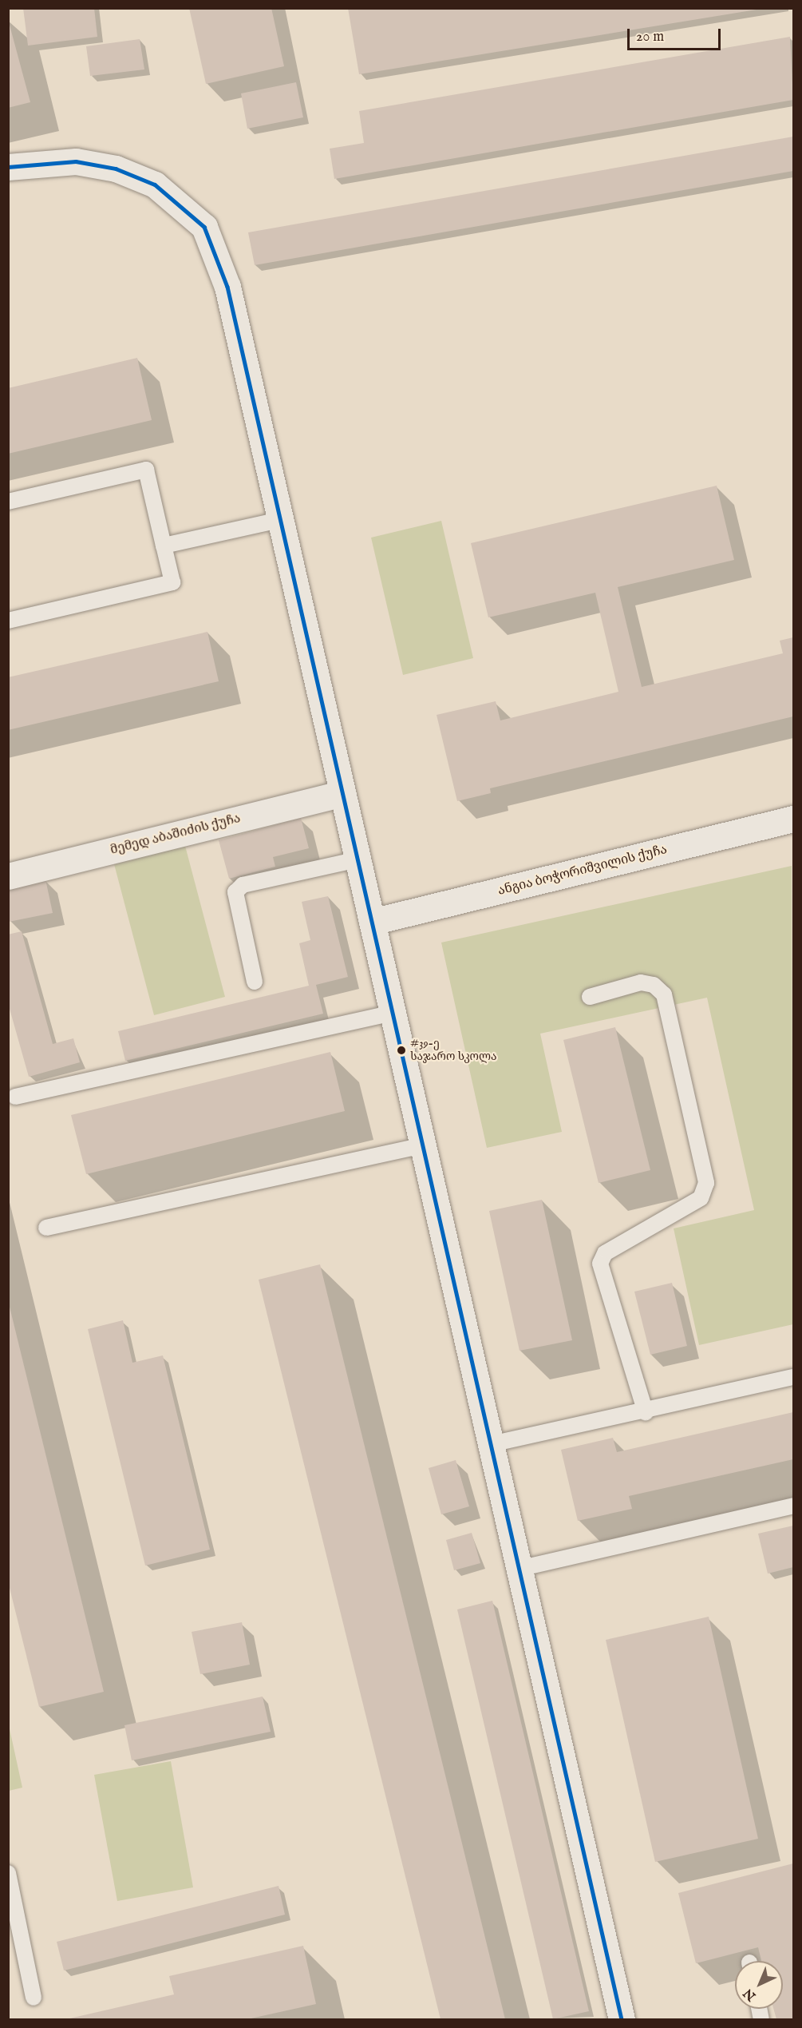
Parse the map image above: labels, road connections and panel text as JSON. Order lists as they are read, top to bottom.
{
  "streets": {
    "street": ["მემედ აბაშიძის ქუჩა", "ანგია ბოჭორიშვილის ქუჩა"]
  },
  "places": ["#39-ე საჯარო სკოლა"],
  "scale_bar": "20 m",
  "north": "bottom left"
}
